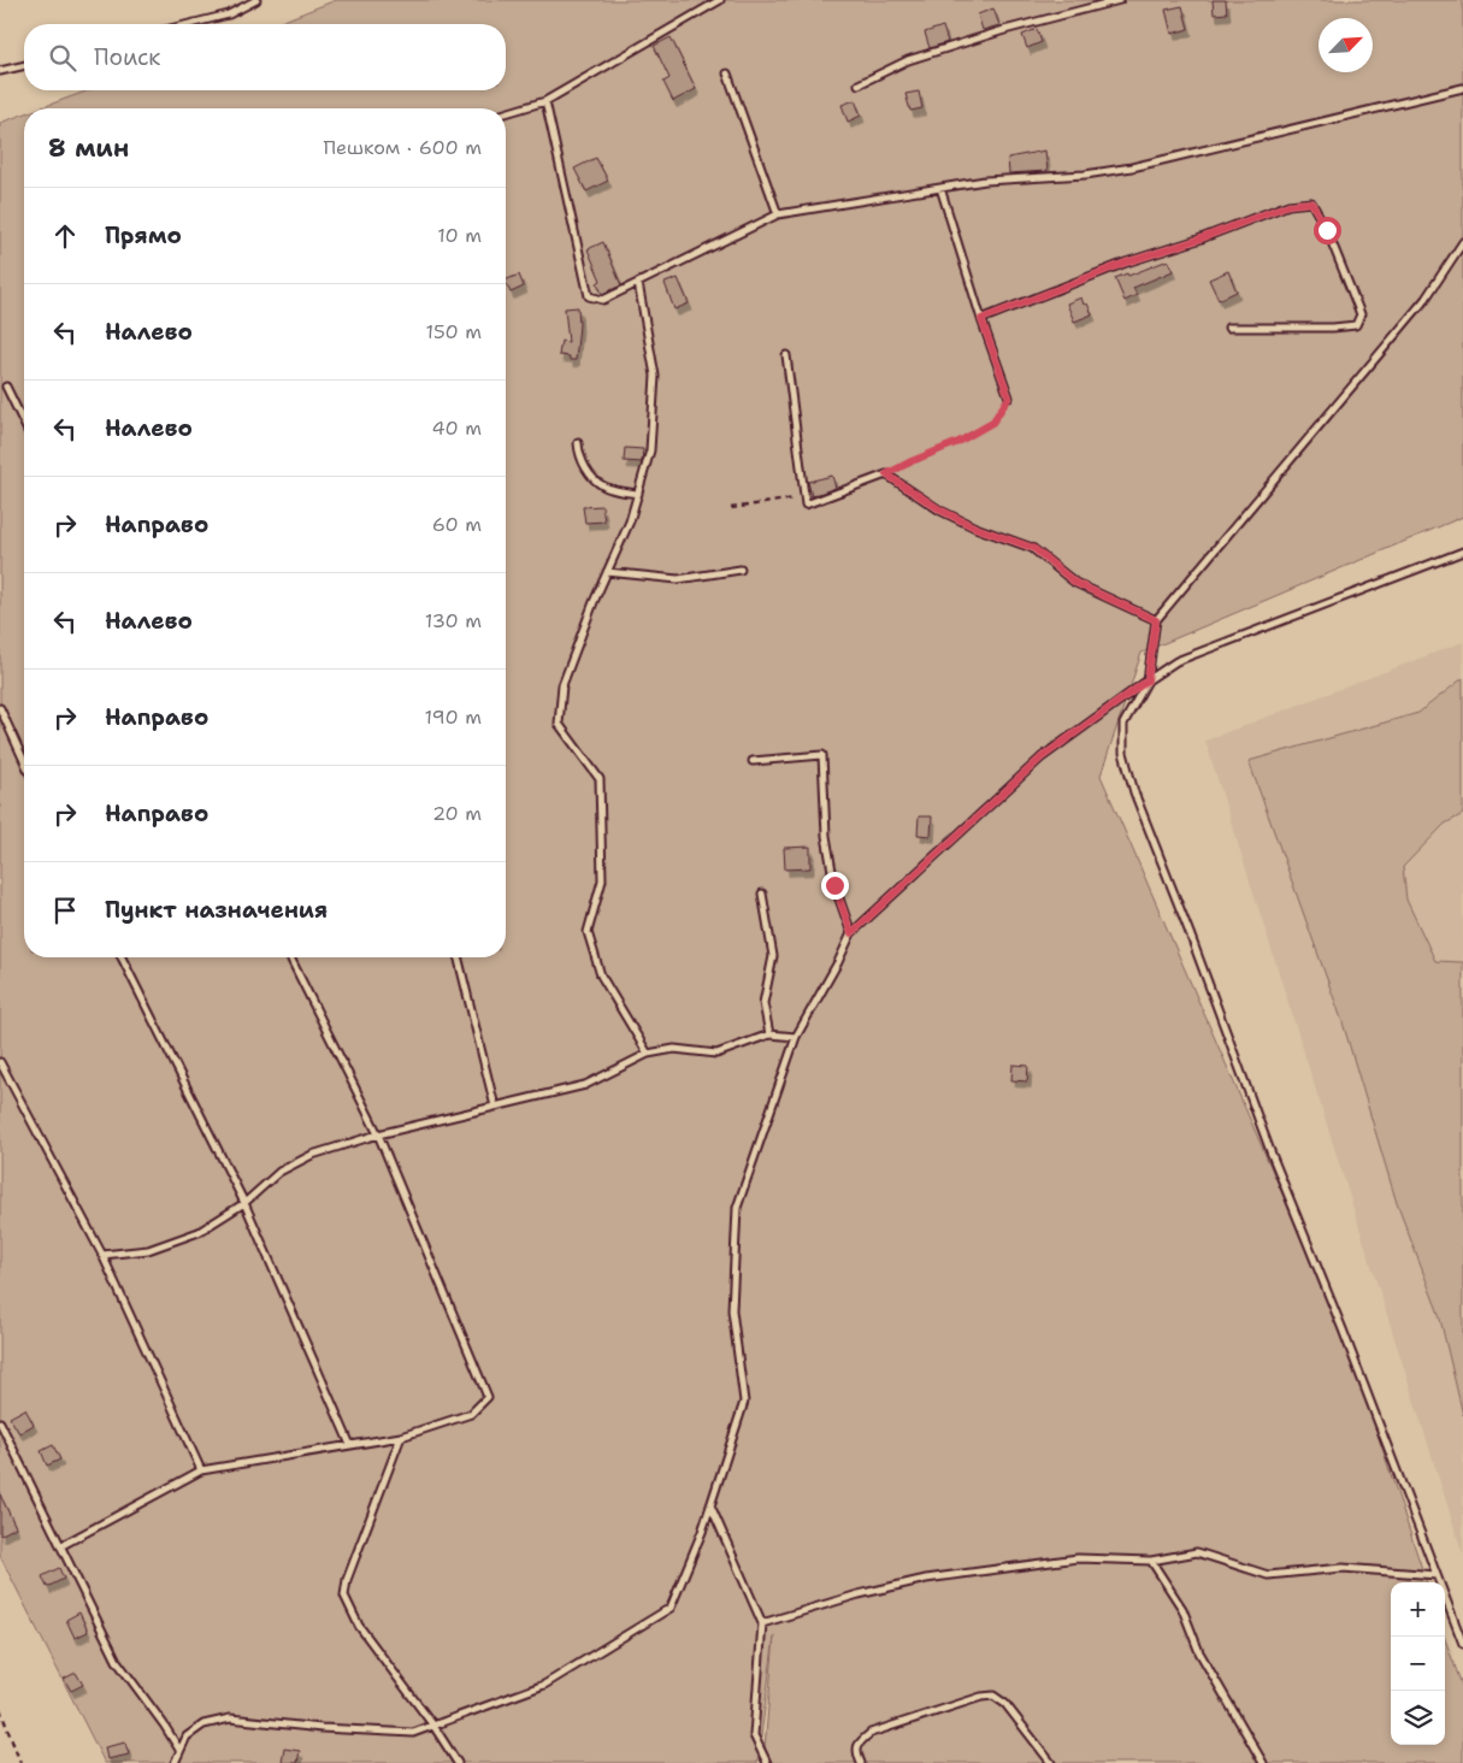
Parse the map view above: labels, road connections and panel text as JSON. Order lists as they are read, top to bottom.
{
  "north": "top right",
  "page": {
    "search": "Поиск",
    "heading": ["8 мин", "Пешком · 600 m"],
    "list": [
      ["Прямо", "10 m"],
      ["Налево", "150 m"],
      ["Налево", "40 m"],
      ["Направо", "60 m"],
      ["Налево", "130 m"],
      ["Направо", "190 m"],
      ["Направо", "20 m"],
      "Пункт назначения"
    ],
    "map_buttons": ["+", "−"]
  }
}
